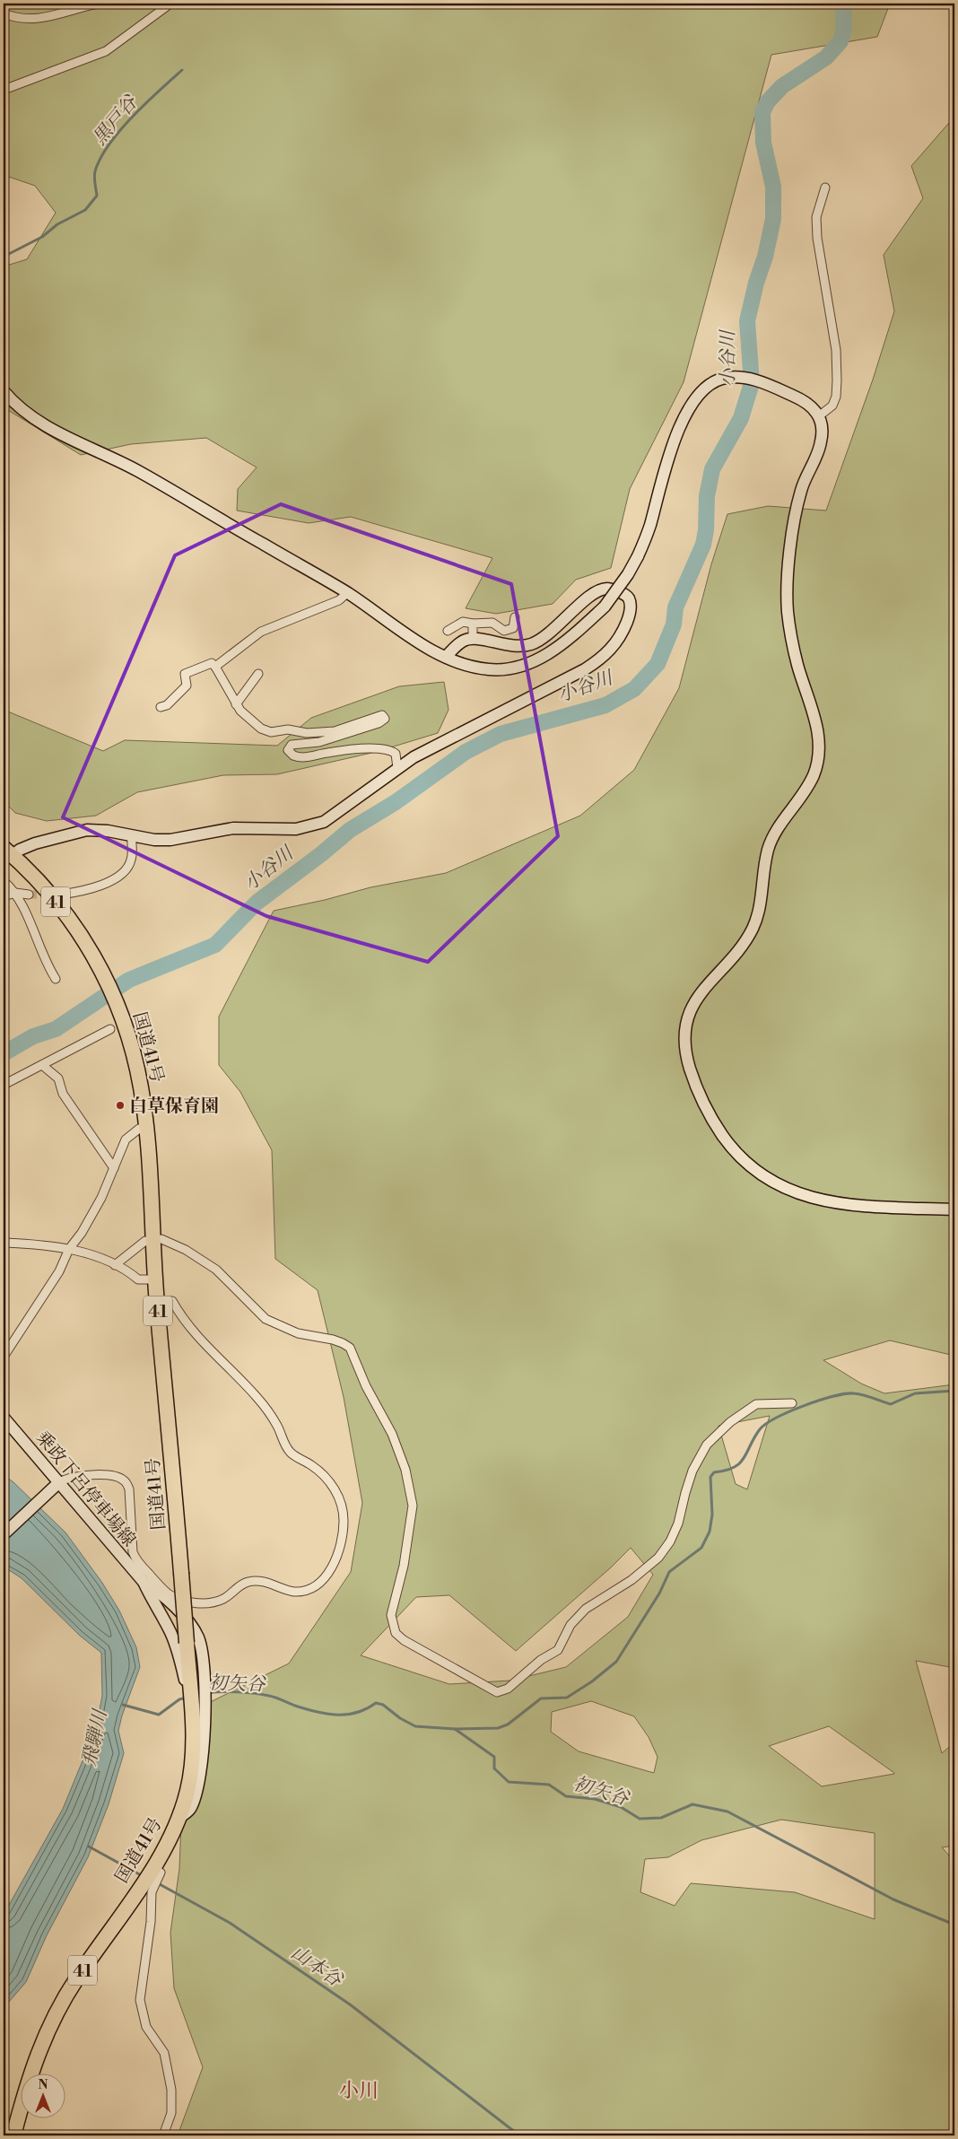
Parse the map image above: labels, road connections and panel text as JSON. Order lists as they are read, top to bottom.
{
  "streets": {
    "highway": ["41", "国道41号"],
    "street": ["乗政下呂停車場線"]
  },
  "districts": ["小川"],
  "water": [
    "黒戸谷",
    "小谷川",
    "初矢谷",
    "飛騨川",
    "山本谷"
  ],
  "places": ["白草保育園"],
  "north": "top"
}
